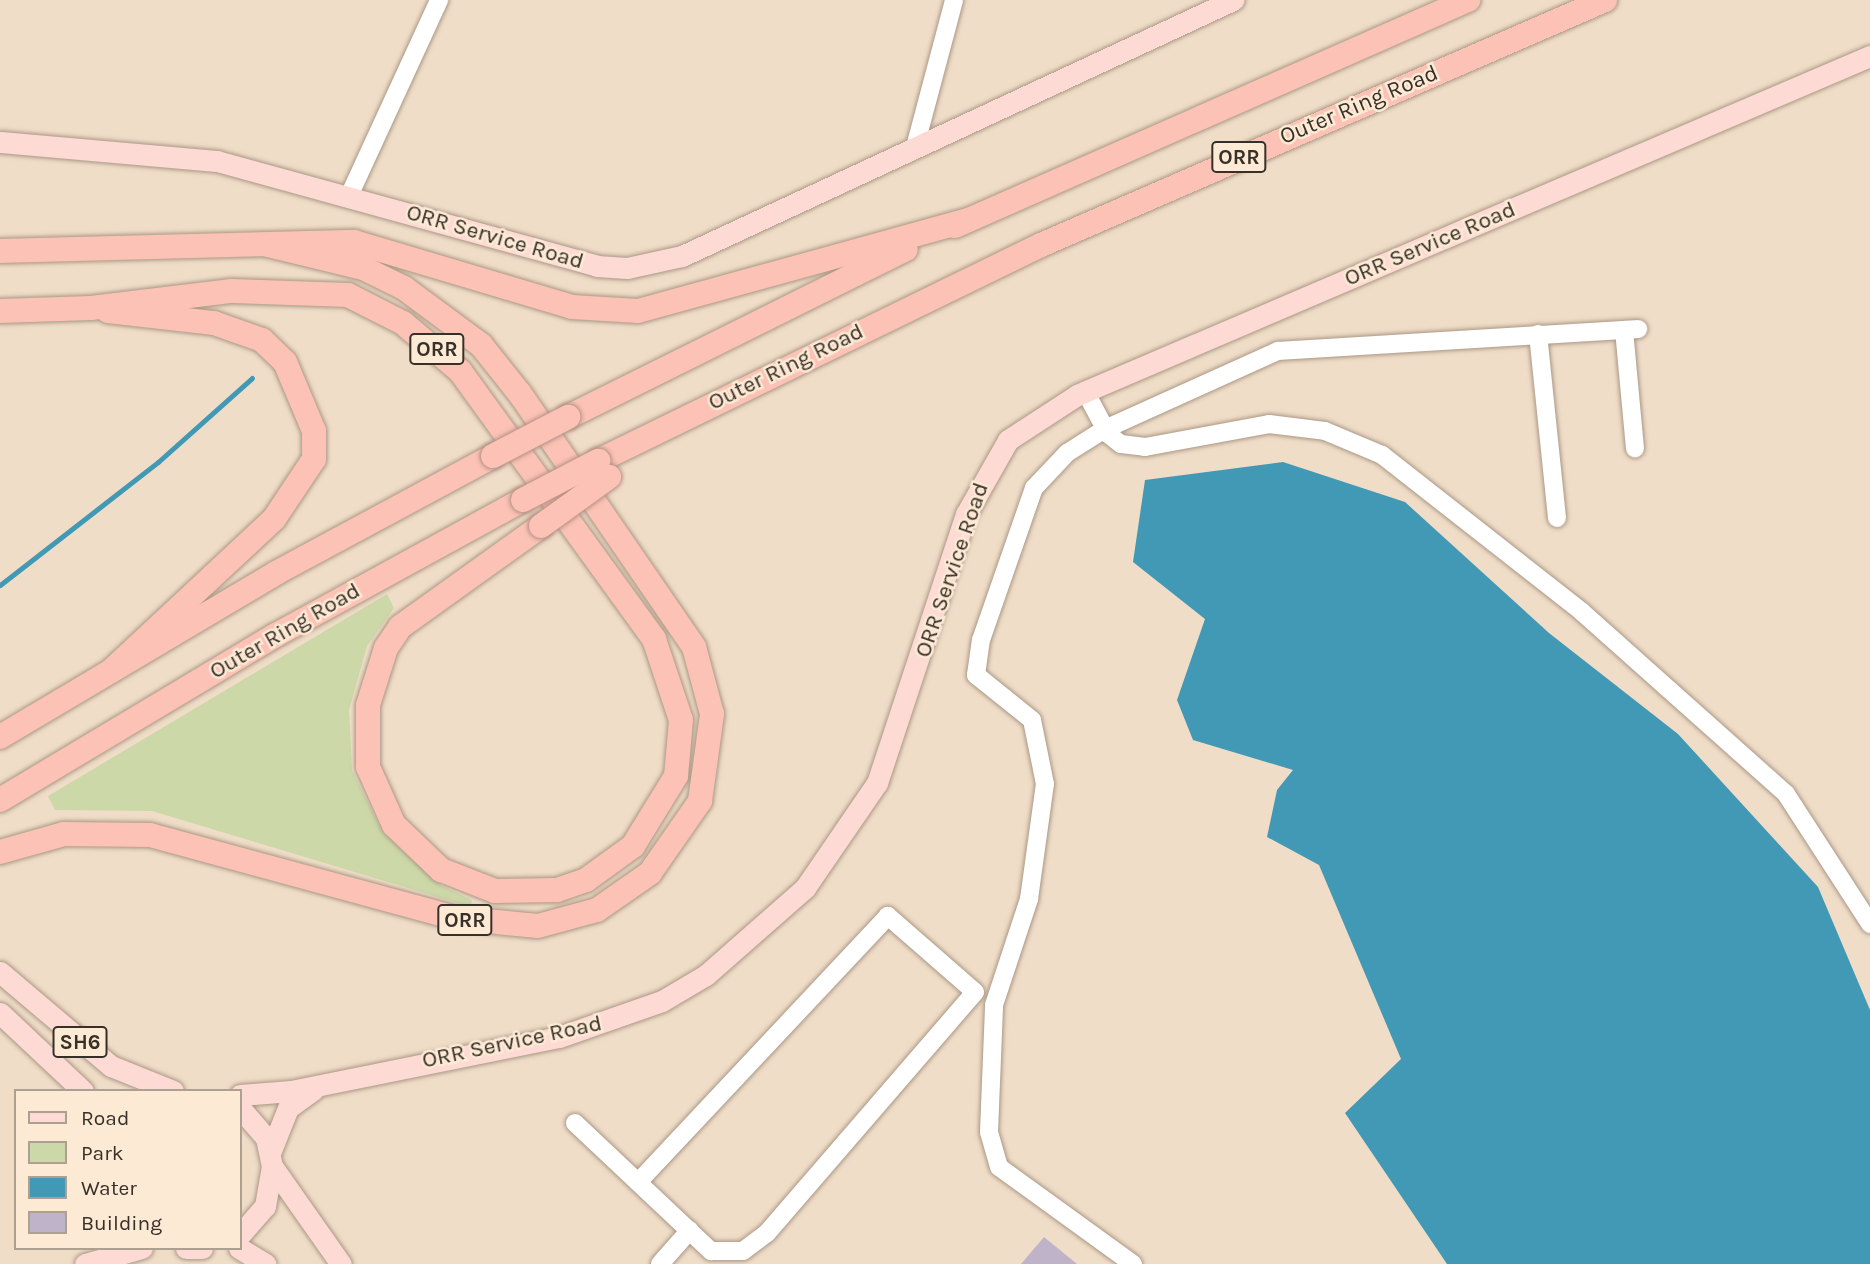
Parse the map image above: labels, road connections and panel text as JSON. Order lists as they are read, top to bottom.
{
  "streets": {
    "highway": ["Outer Ring Road", "ORR"],
    "main road": ["ORR Service Road", "SH6"]
  },
  "crossings": [
    ["Outer Ring Road", "ORR"]
  ],
  "legend": [
    "Road",
    "Park",
    "Water",
    "Building"
  ]
}
